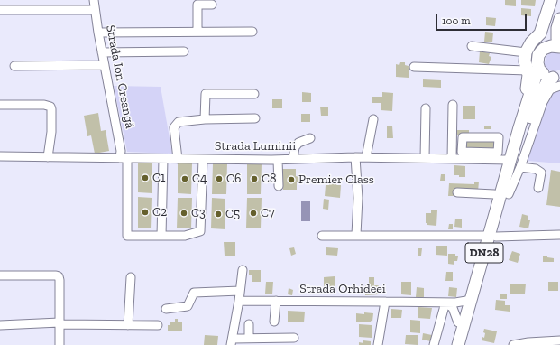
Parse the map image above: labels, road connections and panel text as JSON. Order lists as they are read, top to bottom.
{
  "streets": {
    "highway": ["DN28"],
    "street": ["Strada Ion Creangă", "Strada Luminii", "Strada Orhideei"]
  },
  "crossings": [
    ["Strada Ion Creangă", "Strada Luminii"],
    ["Strada Luminii", "DN28"],
    ["DN28", "Strada Orhideei"]
  ],
  "places": [
    "C1",
    "C4",
    "C6",
    "C8",
    "Premier Class",
    "C2",
    "C3",
    "C7",
    "C5"
  ],
  "scale_bar": "100 m"
}
